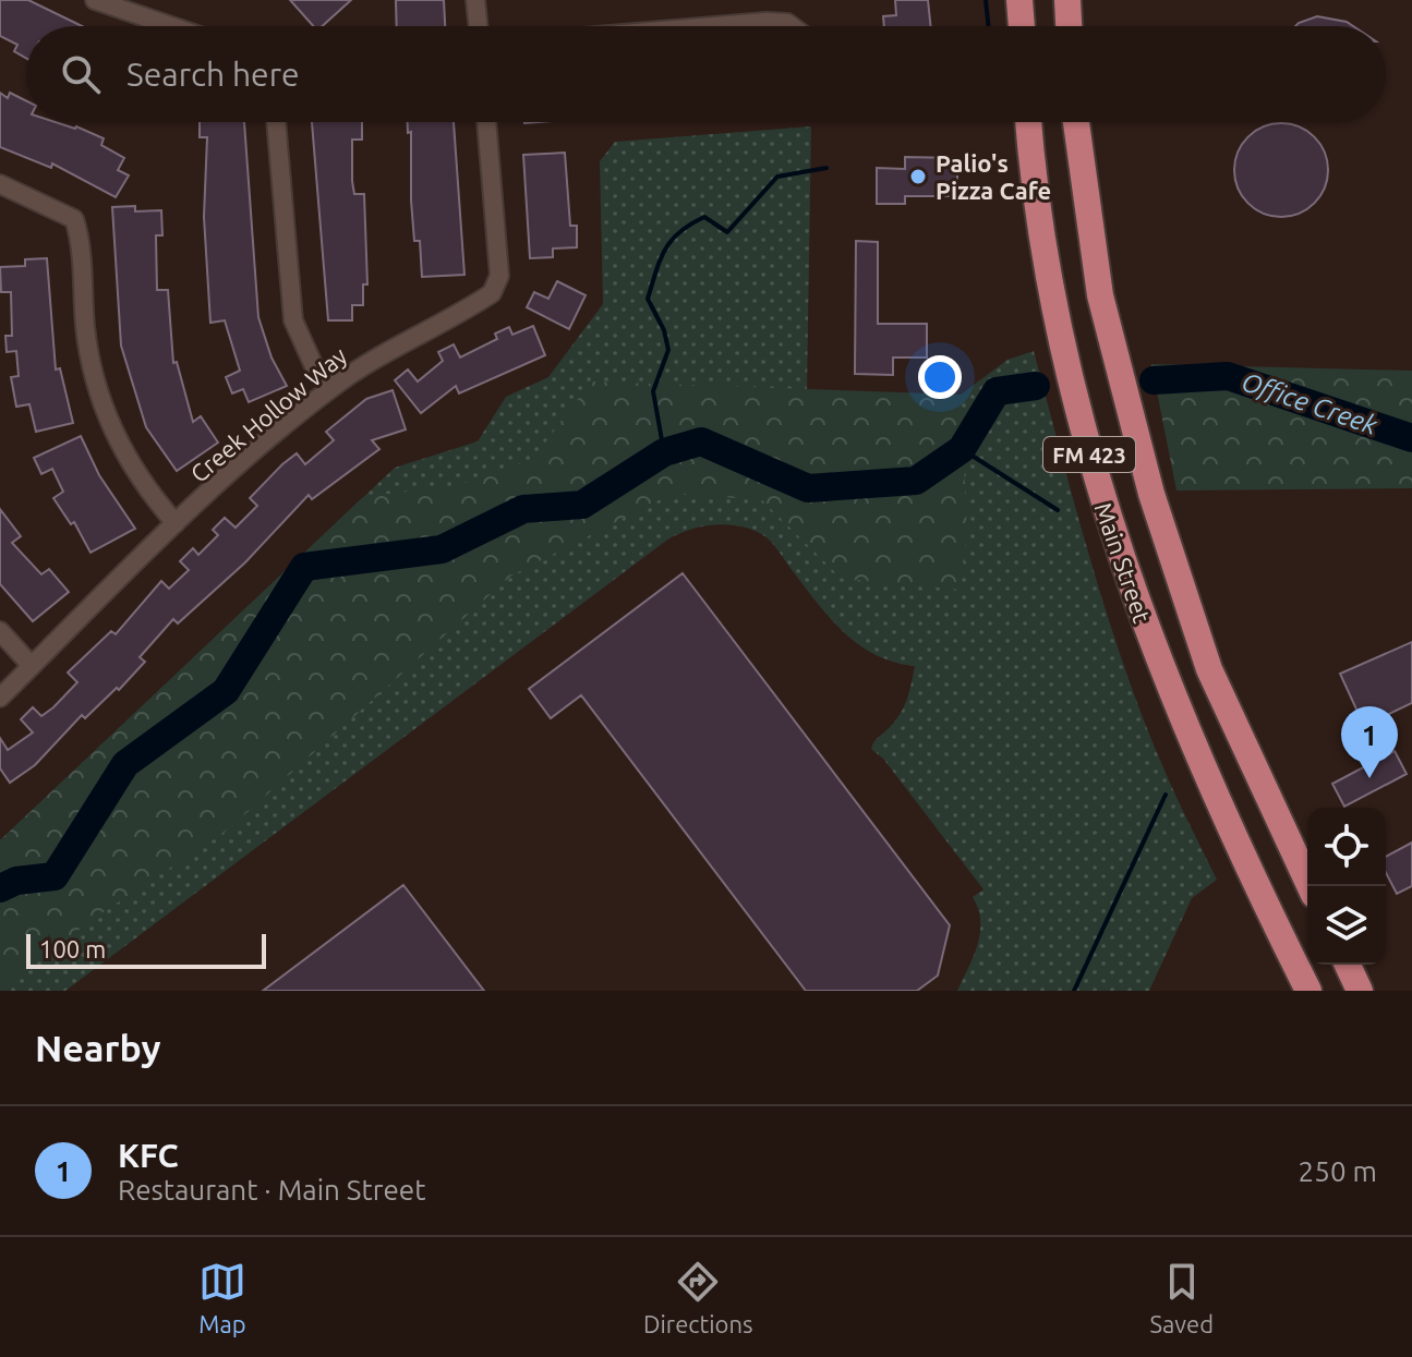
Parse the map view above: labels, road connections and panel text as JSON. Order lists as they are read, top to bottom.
{
  "streets": {
    "main road": ["FM 423", "Main Street"],
    "street": ["Creek Hollow Way"]
  },
  "water": ["Office Creek"],
  "places": ["Palio's Pizza Cafe"],
  "scale_bar": "100 m",
  "page": {
    "search": "Search here",
    "pins": "1",
    "scale": "100 m",
    "heading": "Nearby",
    "list": [
      {
        "mark": "1",
        "name": "KFC",
        "note": "Restaurant · Main Street",
        "value": "250 m"
      }
    ],
    "nav": ["Map", "Directions", "Saved"]
  }
}
